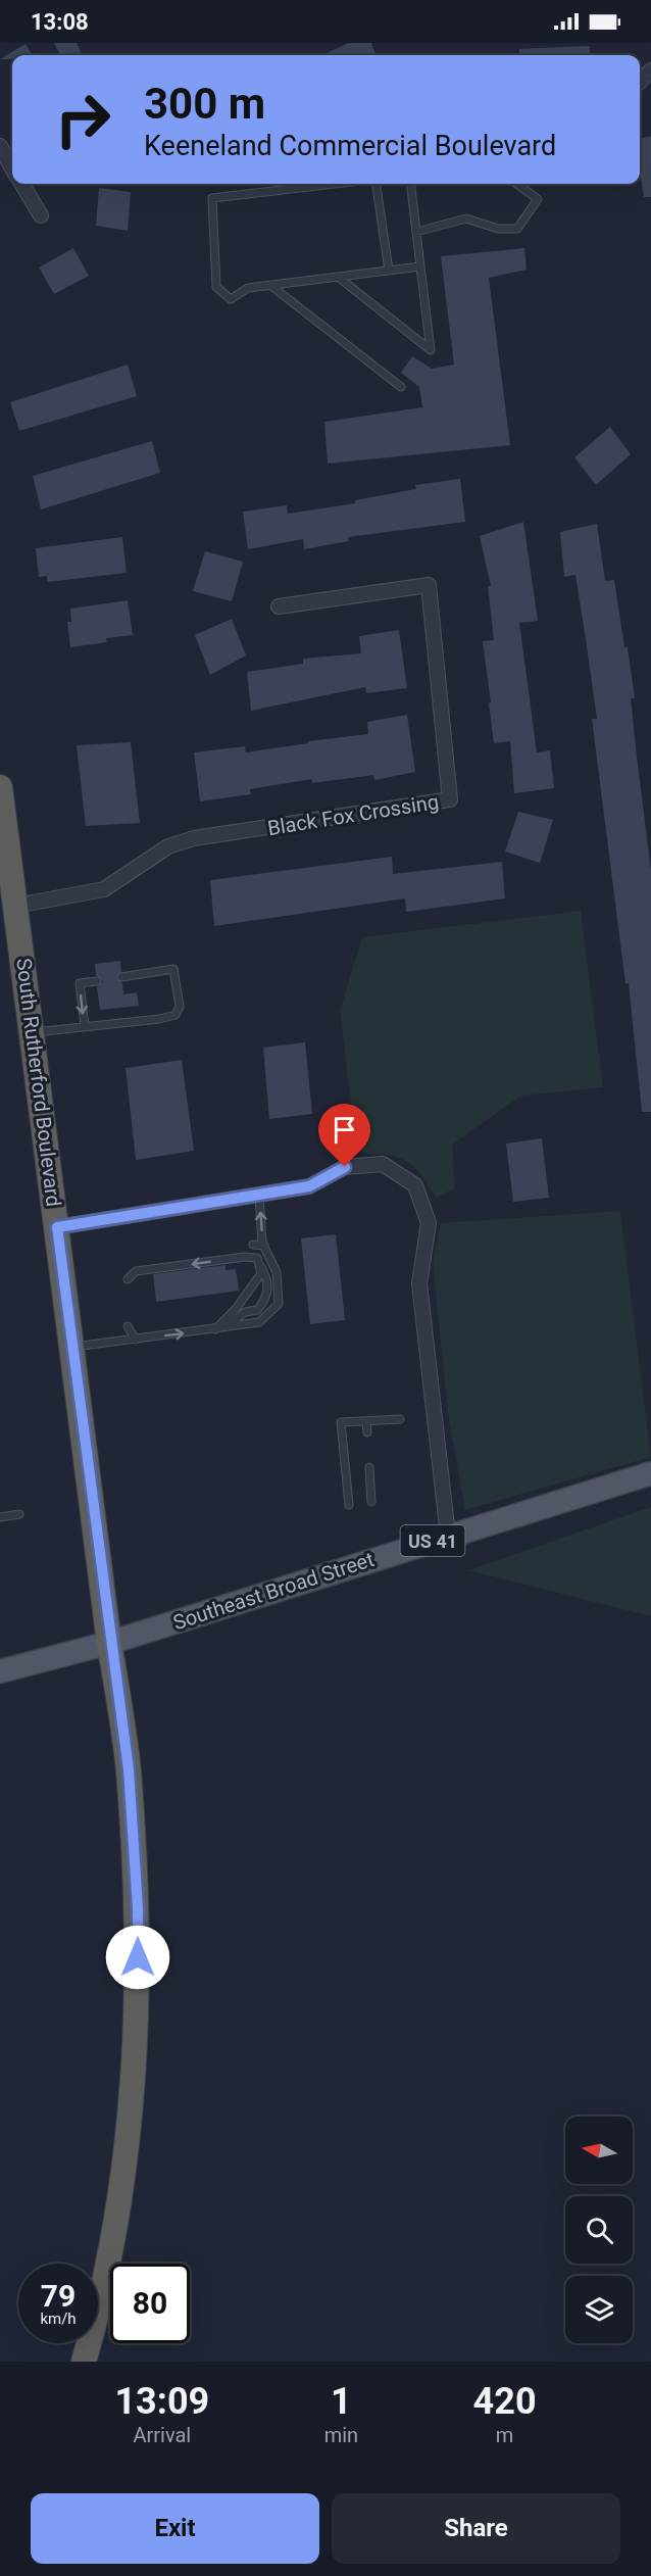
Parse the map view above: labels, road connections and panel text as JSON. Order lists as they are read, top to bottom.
{
  "streets": {
    "highway": ["South Rutherford Boulevard"],
    "main road": ["US 41", "Southeast Broad Street"],
    "street": ["Black Fox Crossing"]
  },
  "crossings": [
    ["Black Fox Crossing", "South Rutherford Boulevard"],
    ["South Rutherford Boulevard", "Southeast Broad Street"]
  ],
  "north": "left",
  "page": {
    "status": "13:08",
    "turn": ["300 m", "Keeneland Commercial Boulevard"],
    "speed": "79 km/h",
    "limit": "80",
    "eta": [
      "13:09",
      "Arrival",
      "1",
      "min",
      "420",
      "m"
    ],
    "buttons": ["Exit", "Share"]
  }
}
